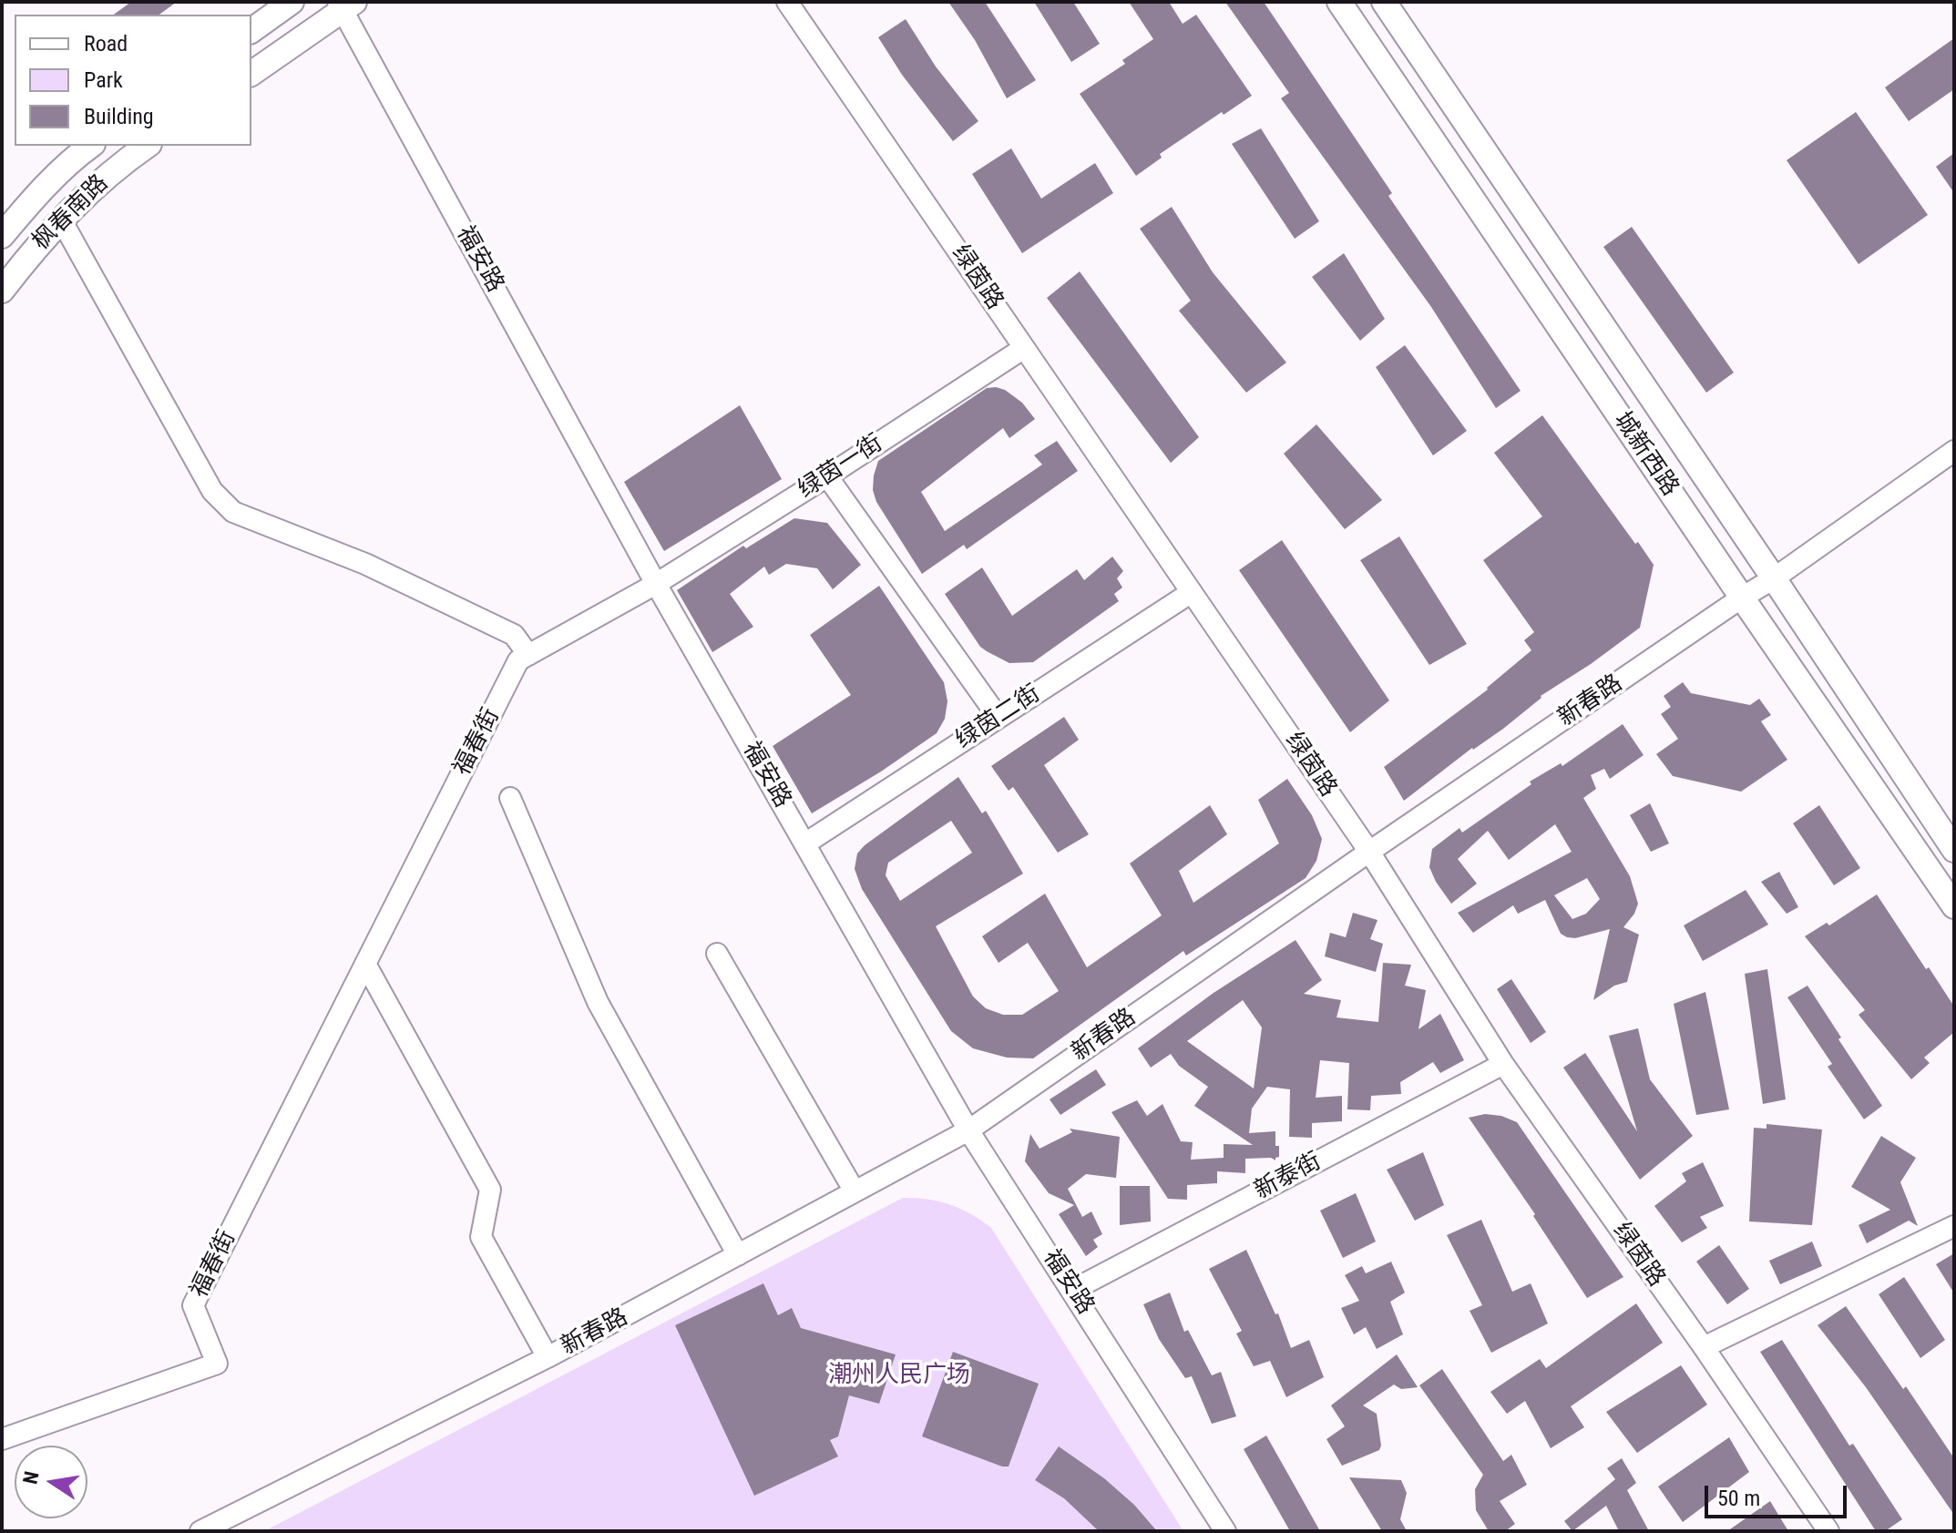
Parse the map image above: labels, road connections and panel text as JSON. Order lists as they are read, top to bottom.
{
  "streets": {
    "main road": ["枫春南路", "城新西路"],
    "street": [
      "福安路",
      "绿茵路",
      "绿茵一街",
      "新春路",
      "绿茵二街",
      "福春街",
      "新泰街"
    ]
  },
  "crossings": [
    ["福安路", "绿茵一街"],
    ["福安路", "新春路"],
    ["福安路", "绿茵二街"],
    ["福安路", "福春街"],
    ["福安路", "新泰街"],
    ["绿茵路", "绿茵一街"],
    ["绿茵路", "新春路"],
    ["绿茵路", "绿茵二街"],
    ["绿茵路", "新泰街"],
    ["城新西路", "新春路"],
    ["绿茵一街", "福春街"]
  ],
  "parks": ["潮州人民广场"],
  "legend": ["Road", "Park", "Building"],
  "scale_bar": "50 m",
  "north": "left"
}
